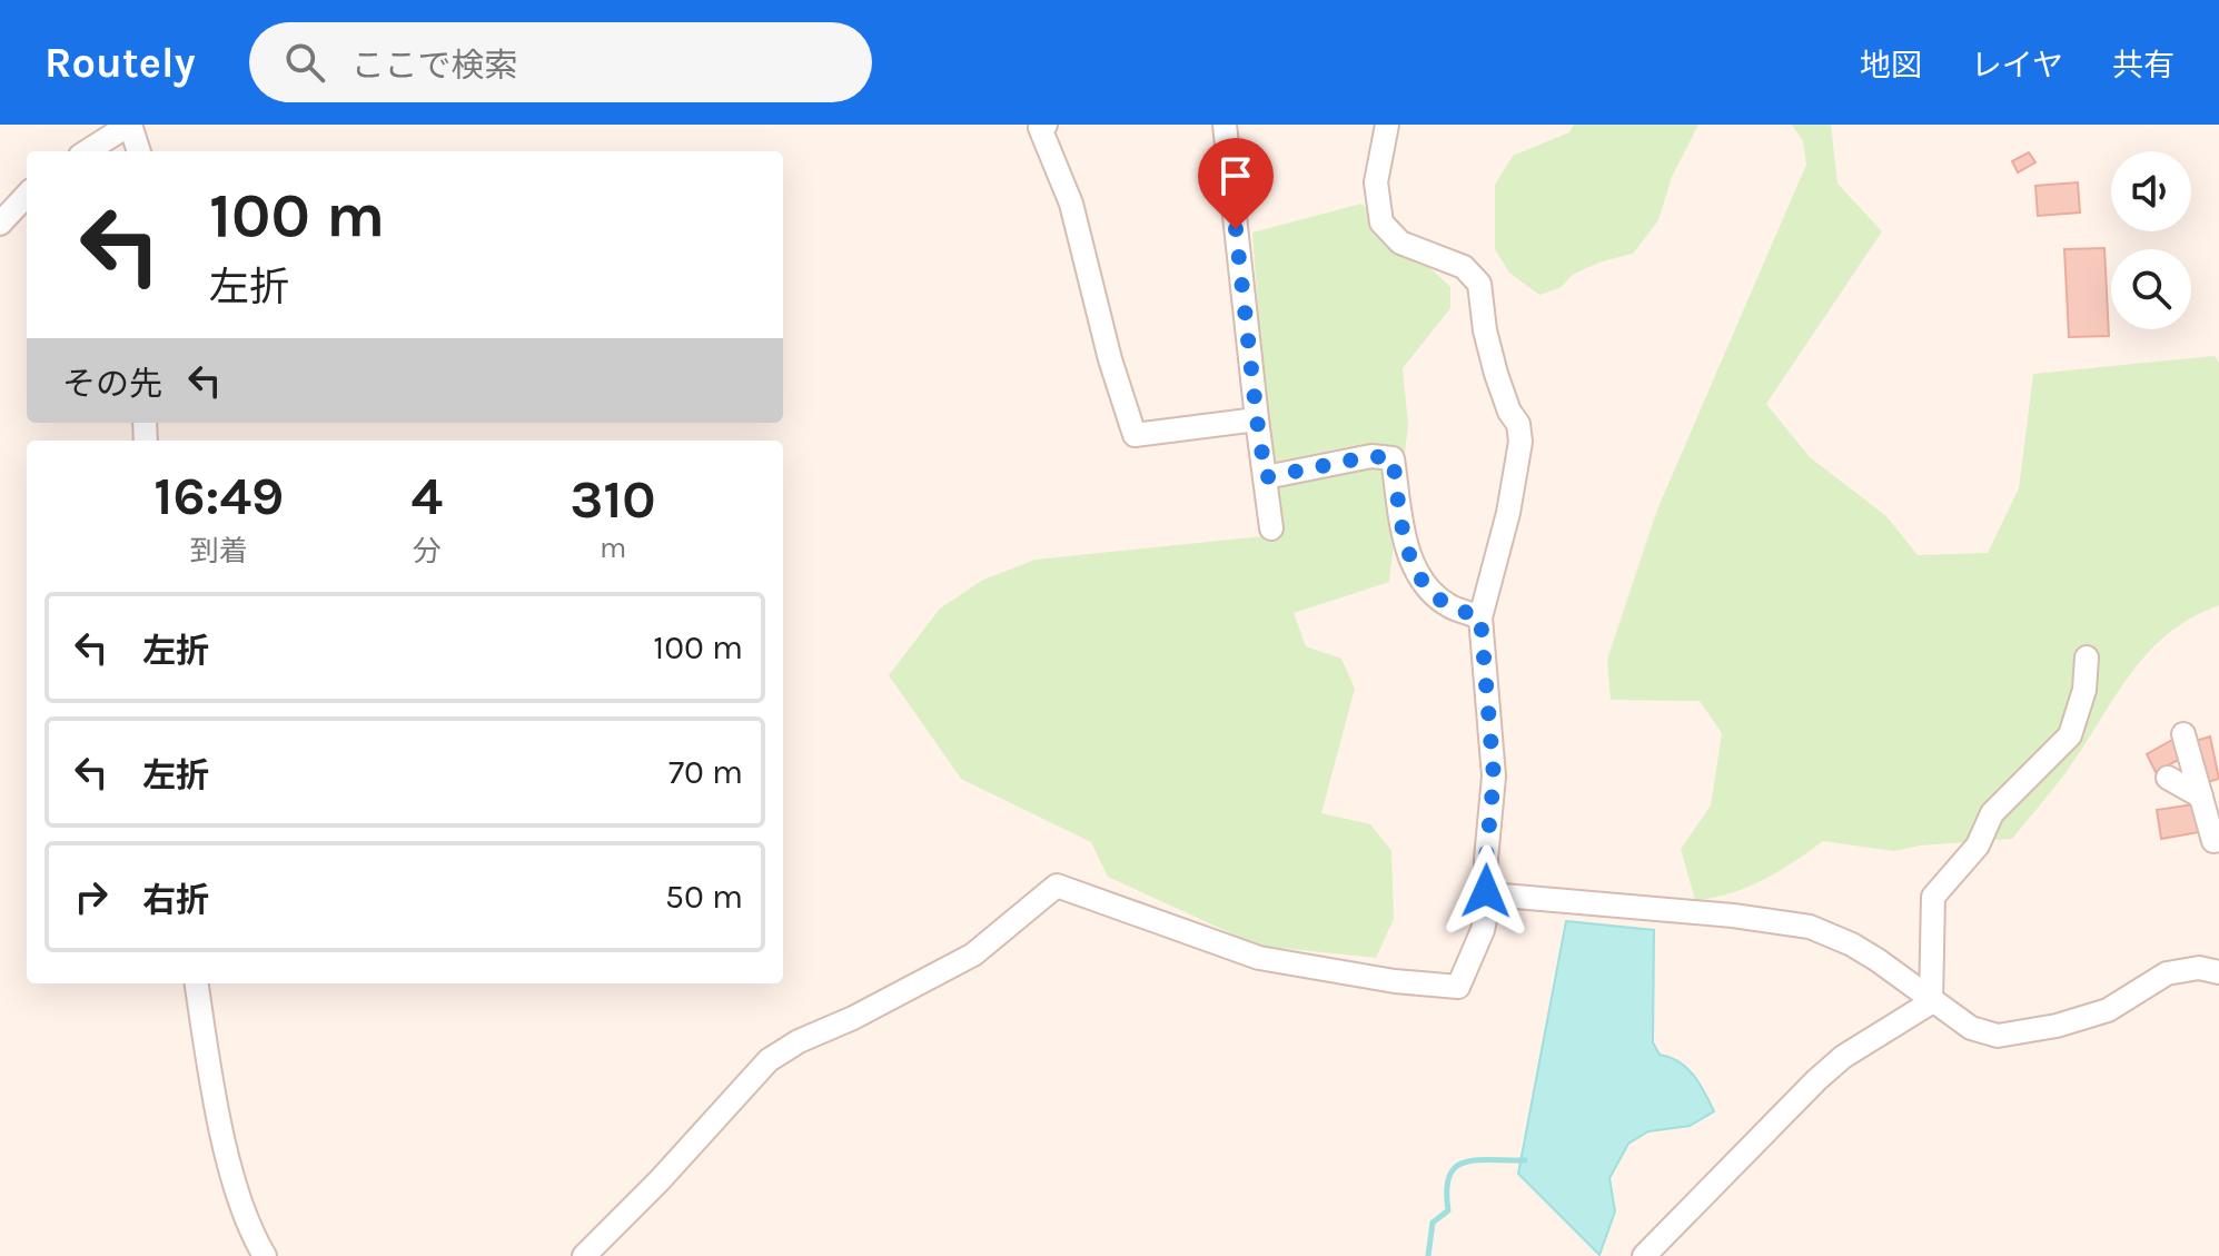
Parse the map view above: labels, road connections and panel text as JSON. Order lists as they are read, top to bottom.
{
  "page": {
    "header": "Routely",
    "search": "ここで検索",
    "nav": ["地図", "レイヤ", "共有"],
    "turn": ["100 m", "左折"],
    "then": "その先",
    "eta": [
      "16:49",
      "到着",
      "4",
      "分",
      "310",
      "m"
    ],
    "list": [
      {
        "name": "左折",
        "value": "100 m"
      },
      {
        "name": "左折",
        "value": "70 m"
      },
      {
        "name": "右折",
        "value": "50 m"
      }
    ]
  }
}
